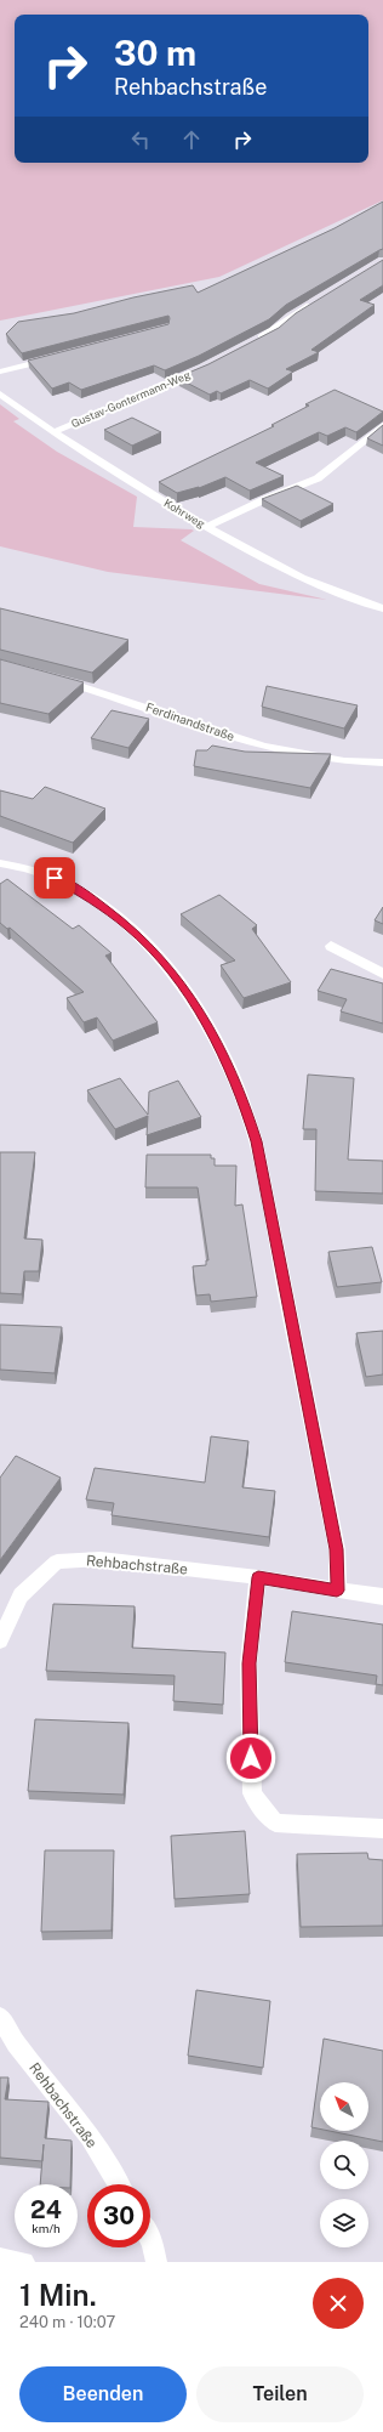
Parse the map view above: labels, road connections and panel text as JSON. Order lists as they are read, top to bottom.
{
  "streets": {
    "street": [
      "Gustav-Gontermann-Weg",
      "Kohrweg",
      "Ferdinandstraße",
      "Rehbachstraße"
    ]
  },
  "crossings": [
    ["Gustav-Gontermann-Weg", "Kohrweg"]
  ],
  "north": "top left",
  "page": {
    "turn": ["30 m", "Rehbachstraße"],
    "speed": "24 km/h",
    "limit": "30",
    "heading": ["1 Min.", "240 m · 10:07"],
    "buttons": ["Beenden", "Teilen"]
  }
}
